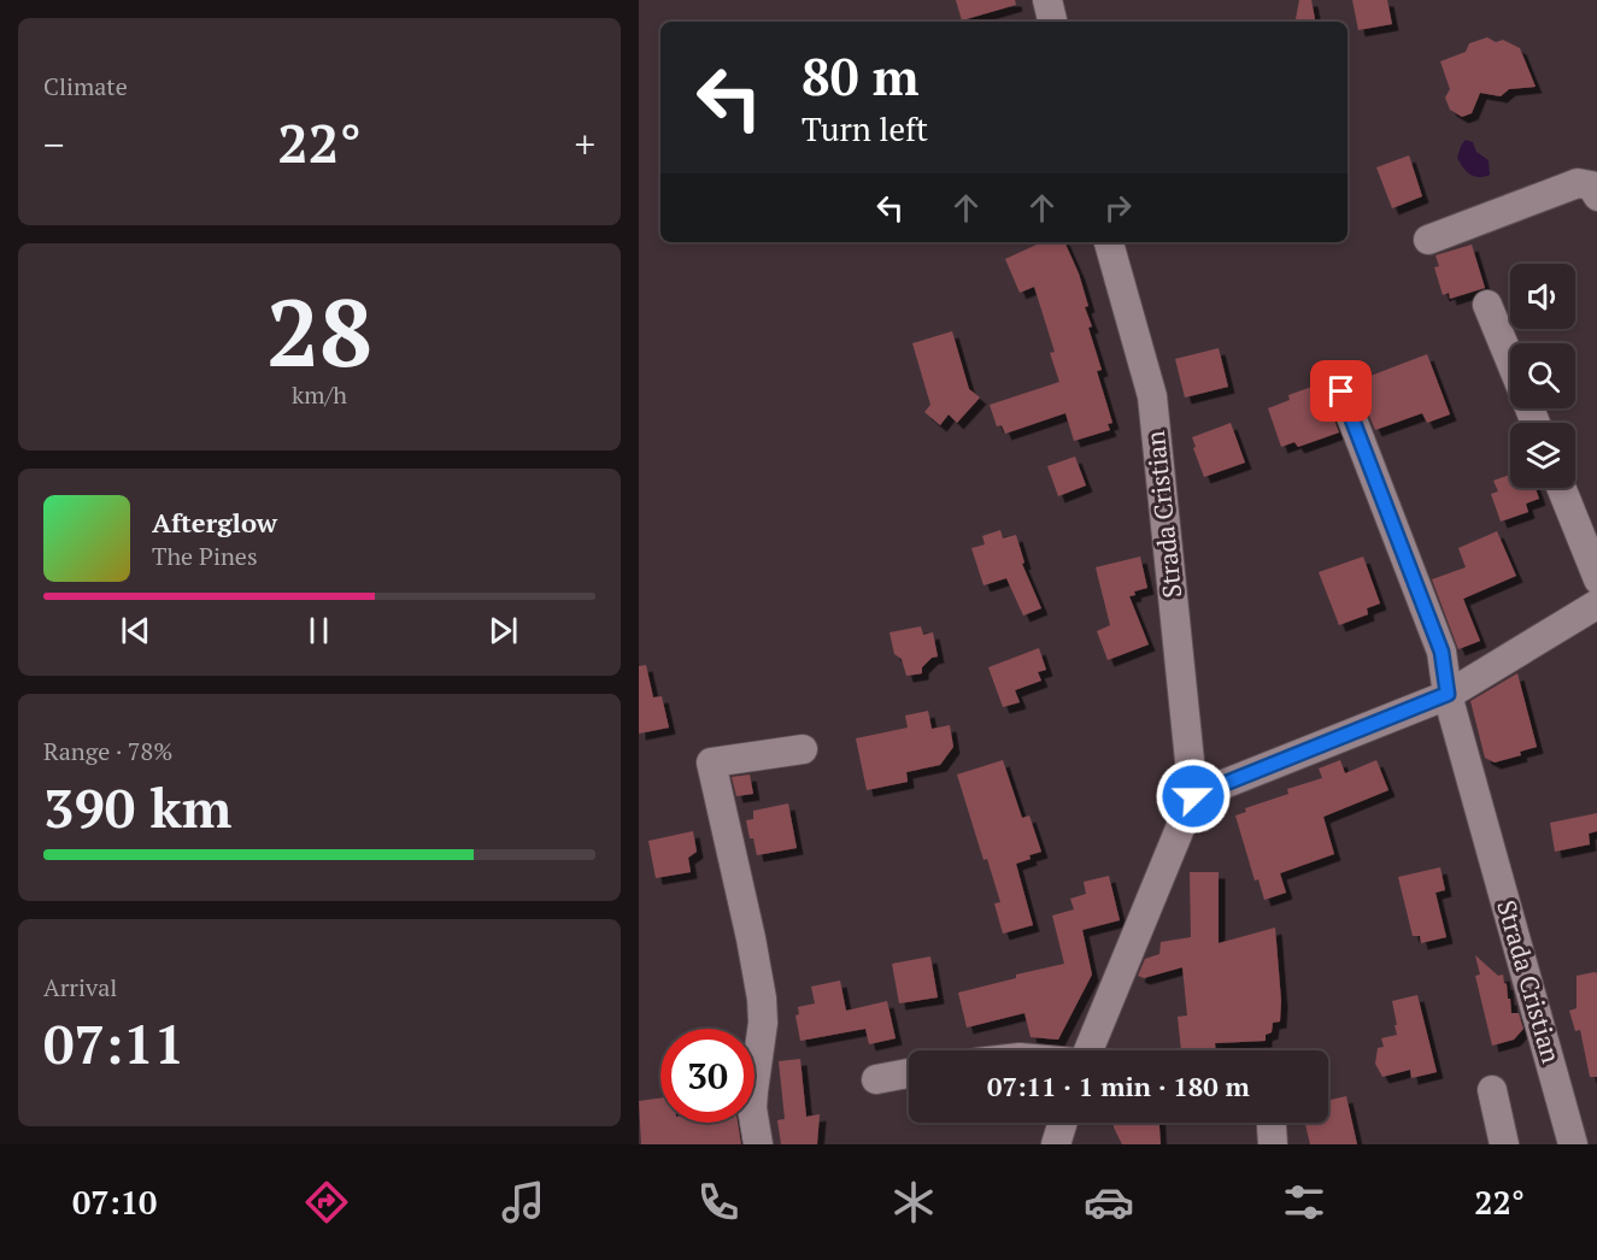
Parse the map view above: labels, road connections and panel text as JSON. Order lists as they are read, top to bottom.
{
  "streets": {
    "street": ["Strada Cristian"]
  },
  "page": {
    "tile": [
      "Climate",
      ["28", "km/h"],
      ["Range · 78%", "390 km"],
      ["Arrival", "07:11"]
    ],
    "turn": ["80 m", "Turn left"],
    "heat": ["−", "22°", "+"],
    "song": ["Afterglow", "The Pines"],
    "limit": "30",
    "trip": "07:11 · 1 min · 180 m",
    "tabs": ["07:10", "22°"]
  }
}
